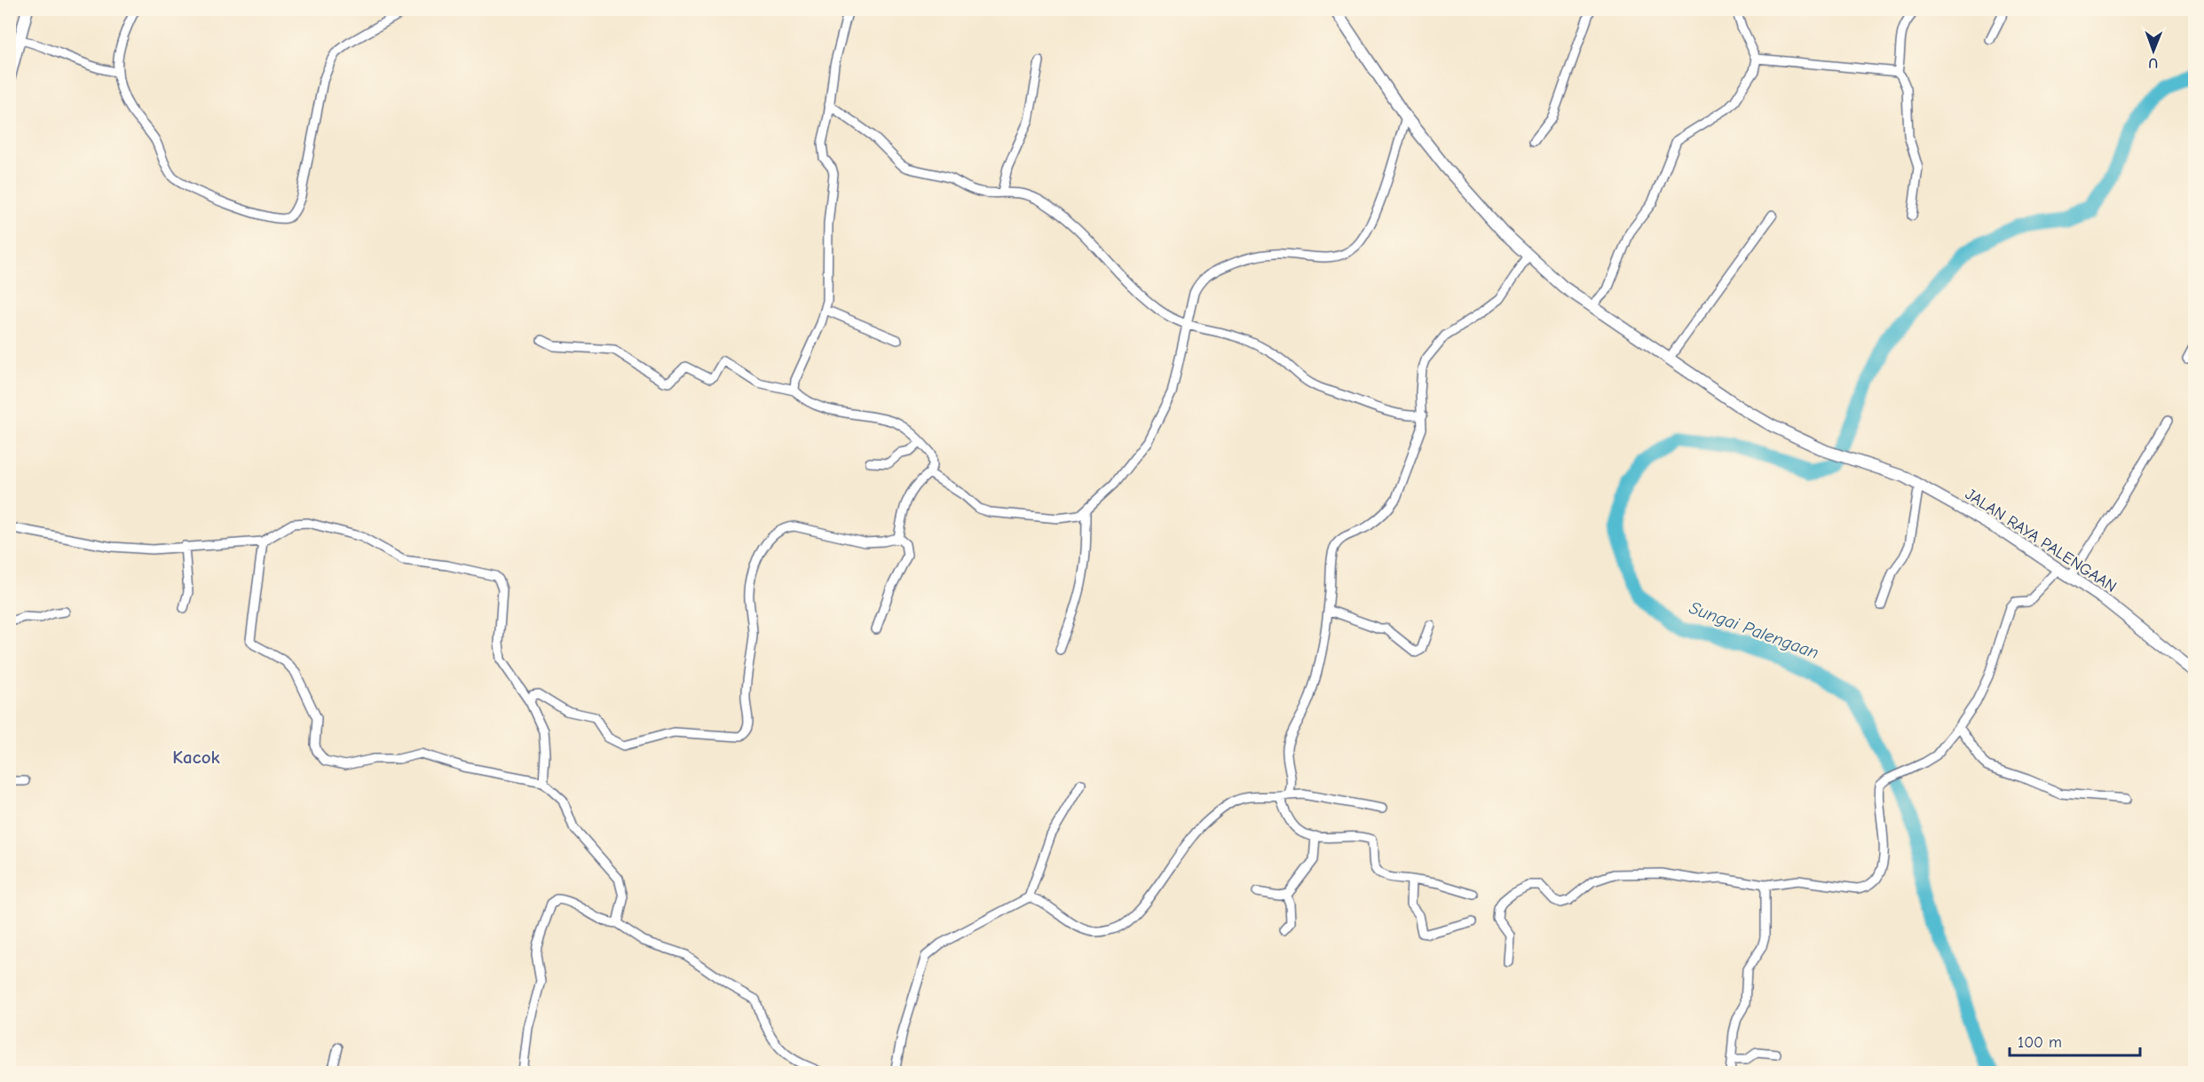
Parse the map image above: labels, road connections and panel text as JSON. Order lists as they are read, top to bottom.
{
  "streets": {
    "street": ["JALAN RAYA PALENGAAN"]
  },
  "districts": ["Kacok"],
  "water": ["Sungai Palengaan"],
  "scale_bar": "100 m",
  "north": "bottom"
}
